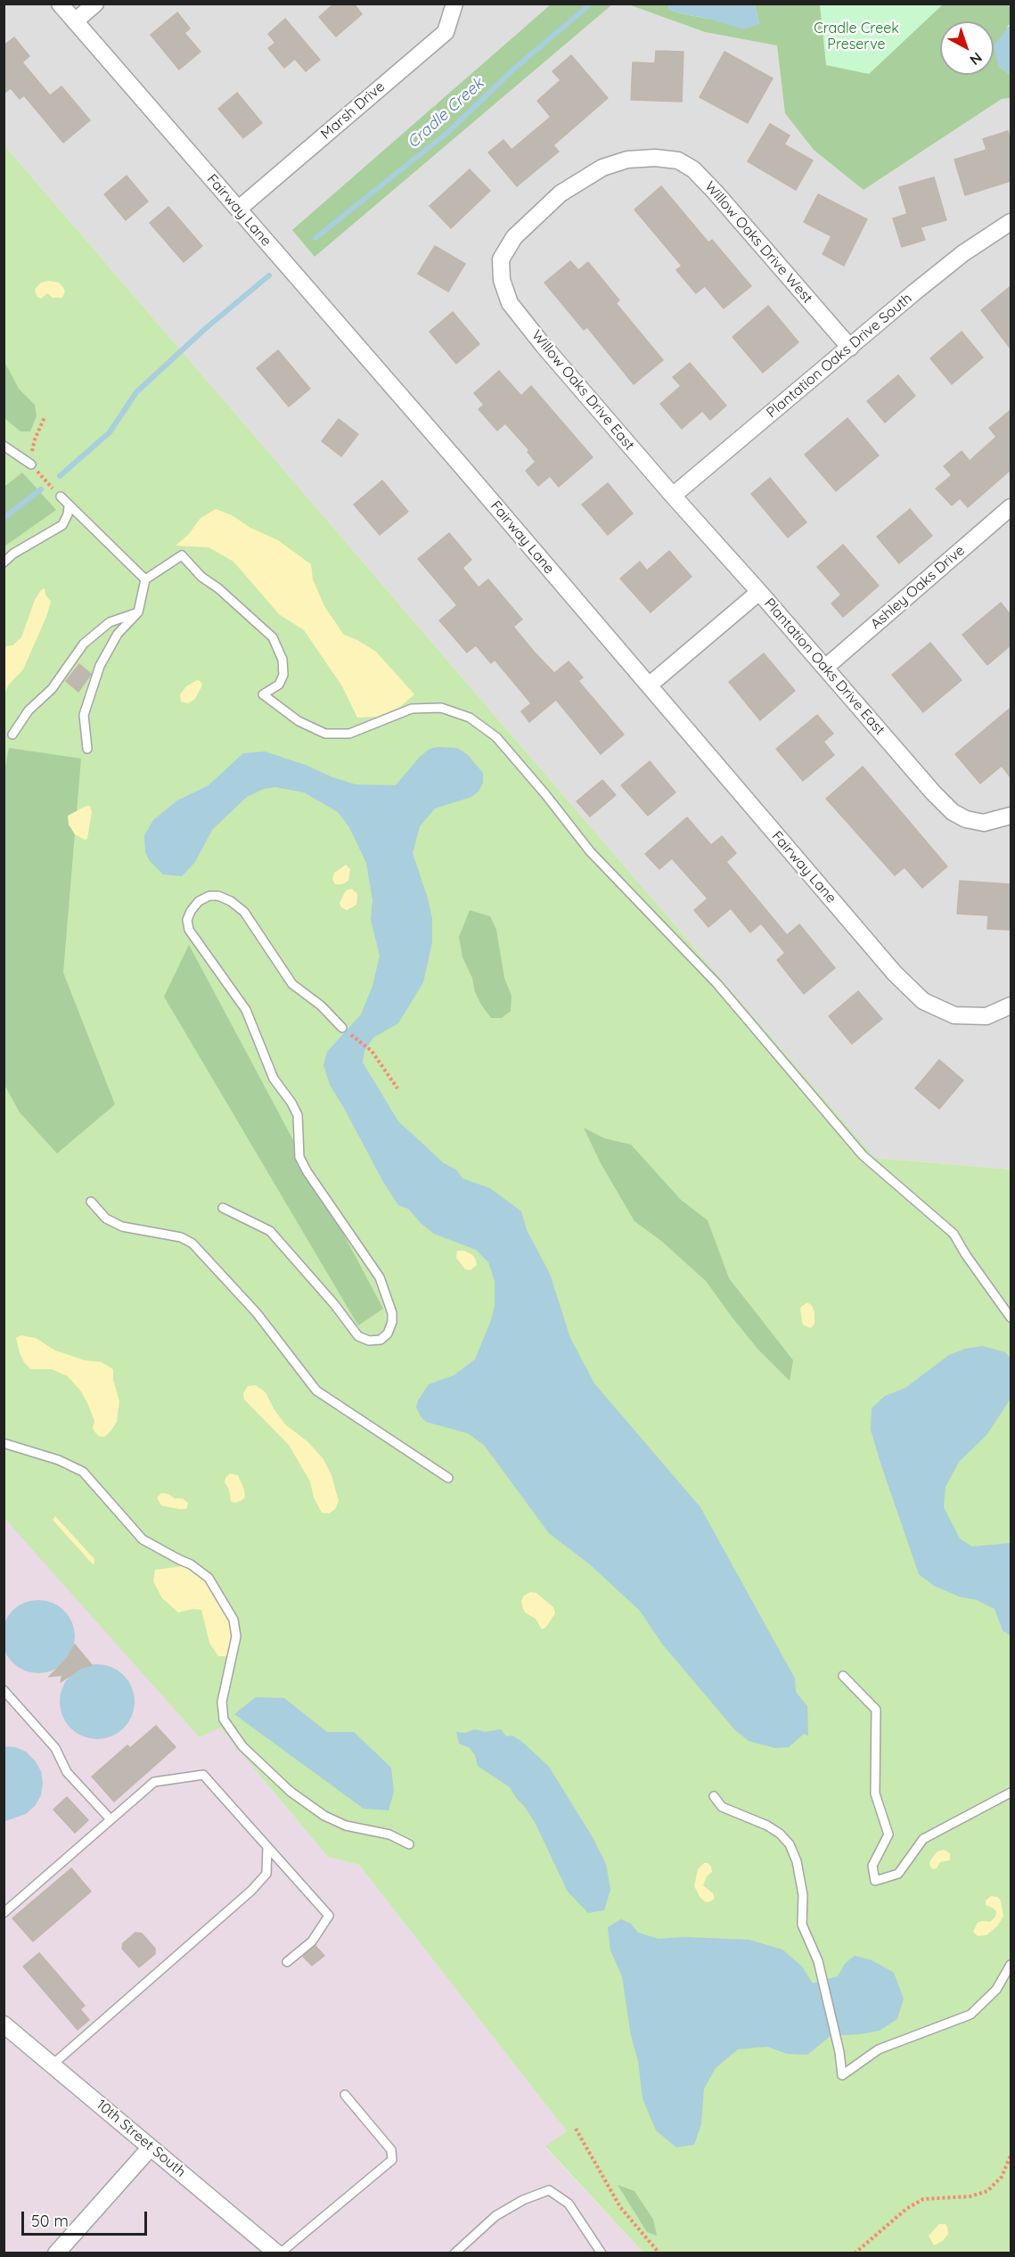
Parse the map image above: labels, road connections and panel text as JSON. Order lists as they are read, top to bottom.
{
  "streets": {
    "street": [
      "Marsh Drive",
      "Fairway Lane",
      "Willow Oaks Drive West",
      "Plantation Oaks Drive South",
      "Willow Oaks Drive East",
      "Ashley Oaks Drive",
      "Plantation Oaks Drive East",
      "10th Street South"
    ]
  },
  "crossings": [
    ["Marsh Drive", "Fairway Lane"],
    ["Willow Oaks Drive West", "Plantation Oaks Drive South"],
    ["Willow Oaks Drive West", "Willow Oaks Drive East"],
    ["Plantation Oaks Drive South", "Willow Oaks Drive East"],
    ["Plantation Oaks Drive South", "Plantation Oaks Drive East"],
    ["Willow Oaks Drive East", "Plantation Oaks Drive East"],
    ["Ashley Oaks Drive", "Plantation Oaks Drive East"]
  ],
  "water": ["Cradle Creek"],
  "parks": ["Cradle Creek Preserve"],
  "scale_bar": "50 m",
  "north": "bottom right"
}
